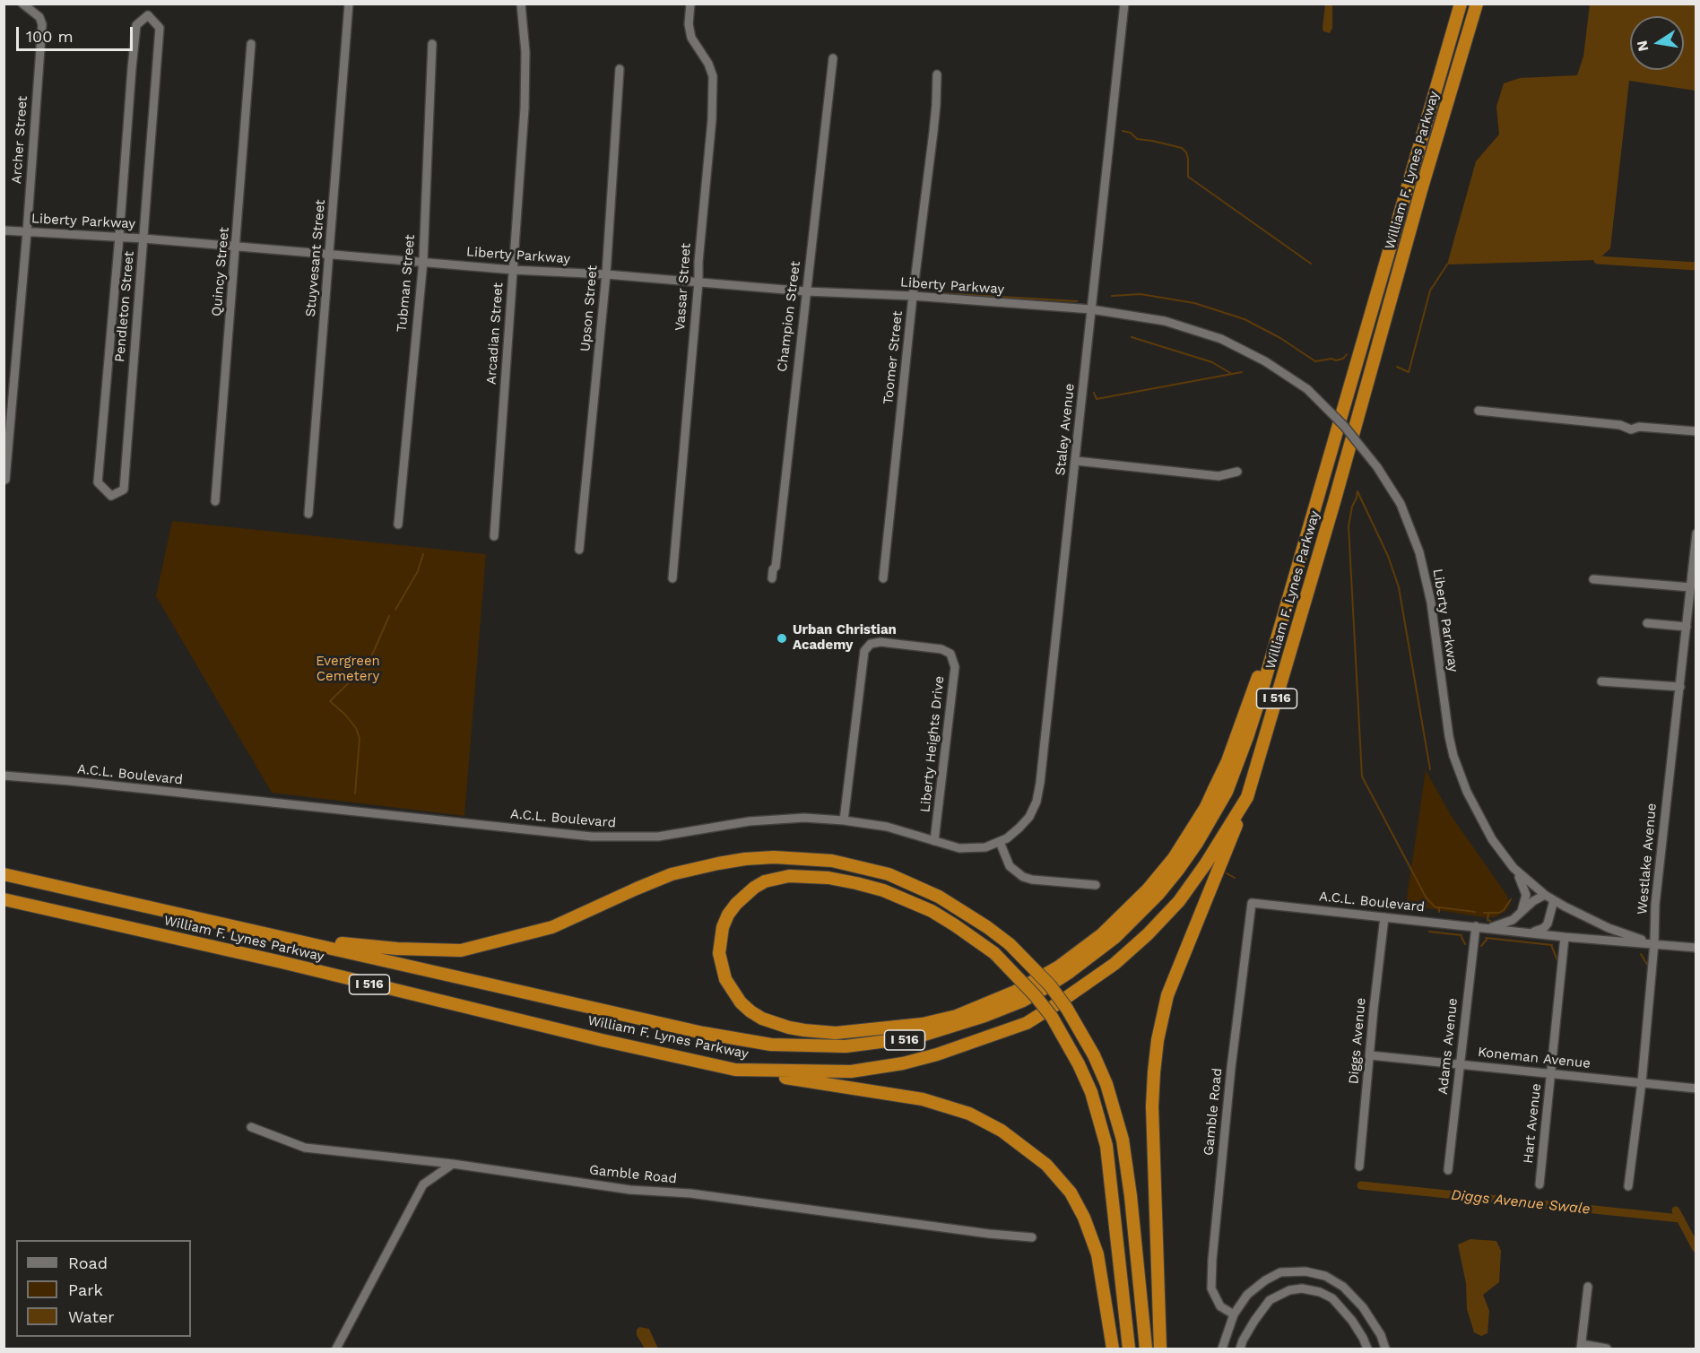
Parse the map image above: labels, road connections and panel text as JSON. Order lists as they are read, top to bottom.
{
  "streets": {
    "highway": ["William F. Lynes Parkway", "I 516"],
    "street": [
      "Archer Street",
      "Liberty Parkway",
      "Stuyvesant Street",
      "Quincy Street",
      "Tubman Street",
      "Vassar Street",
      "Pendleton Street",
      "Upson Street",
      "Champion Street",
      "Arcadian Street",
      "Toomer Street",
      "Staley Avenue",
      "Liberty Heights Drive",
      "A.C.L. Boulevard",
      "Westlake Avenue",
      "Diggs Avenue",
      "Adams Avenue",
      "Koneman Avenue",
      "Gamble Road",
      "Hart Avenue"
    ]
  },
  "crossings": [
    ["Archer Street", "Liberty Parkway"],
    ["Liberty Parkway", "Stuyvesant Street"],
    ["Liberty Parkway", "Quincy Street"],
    ["Liberty Parkway", "Tubman Street"],
    ["Liberty Parkway", "Vassar Street"],
    ["Liberty Parkway", "Pendleton Street"],
    ["Liberty Parkway", "Upson Street"],
    ["Liberty Parkway", "Champion Street"],
    ["Liberty Parkway", "Arcadian Street"],
    ["Liberty Parkway", "Toomer Street"],
    ["Liberty Parkway", "Staley Avenue"],
    ["Liberty Parkway", "A.C.L. Boulevard"],
    ["Staley Avenue", "A.C.L. Boulevard"],
    ["Liberty Heights Drive", "A.C.L. Boulevard"],
    ["A.C.L. Boulevard", "Westlake Avenue"],
    ["A.C.L. Boulevard", "Diggs Avenue"],
    ["A.C.L. Boulevard", "Adams Avenue"],
    ["A.C.L. Boulevard", "Gamble Road"],
    ["A.C.L. Boulevard", "Hart Avenue"],
    ["Westlake Avenue", "Koneman Avenue"],
    ["Diggs Avenue", "Koneman Avenue"],
    ["Adams Avenue", "Koneman Avenue"],
    ["Koneman Avenue", "Hart Avenue"]
  ],
  "water": ["Diggs Avenue Swale"],
  "parks": ["Evergreen Cemetery"],
  "places": ["Urban Christian Academy"],
  "legend": ["Road", "Park", "Water"],
  "scale_bar": "100 m",
  "north": "left"
}
